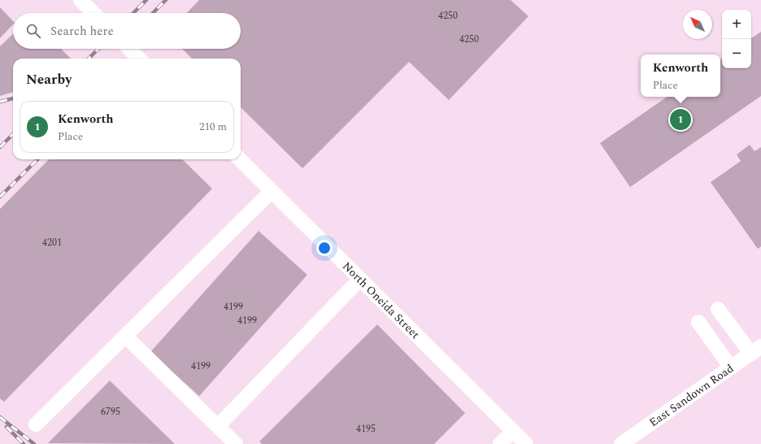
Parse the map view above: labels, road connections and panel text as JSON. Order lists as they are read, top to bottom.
{
  "streets": {
    "street": ["North Oneida Street", "East Sandown Road"]
  },
  "house_numbers": [
    "4250",
    "4250",
    "4201",
    "4199",
    "4199",
    "4199",
    "6795",
    "4195"
  ],
  "north": "top left",
  "page": {
    "map_buttons": ["+", "−"],
    "search": "Search here",
    "popup": ["Kenworth", "Place"],
    "heading": "Nearby",
    "list": [
      {
        "mark": "1",
        "name": "Kenworth",
        "note": "Place",
        "value": "210 m"
      }
    ],
    "pins": "1"
  }
}
